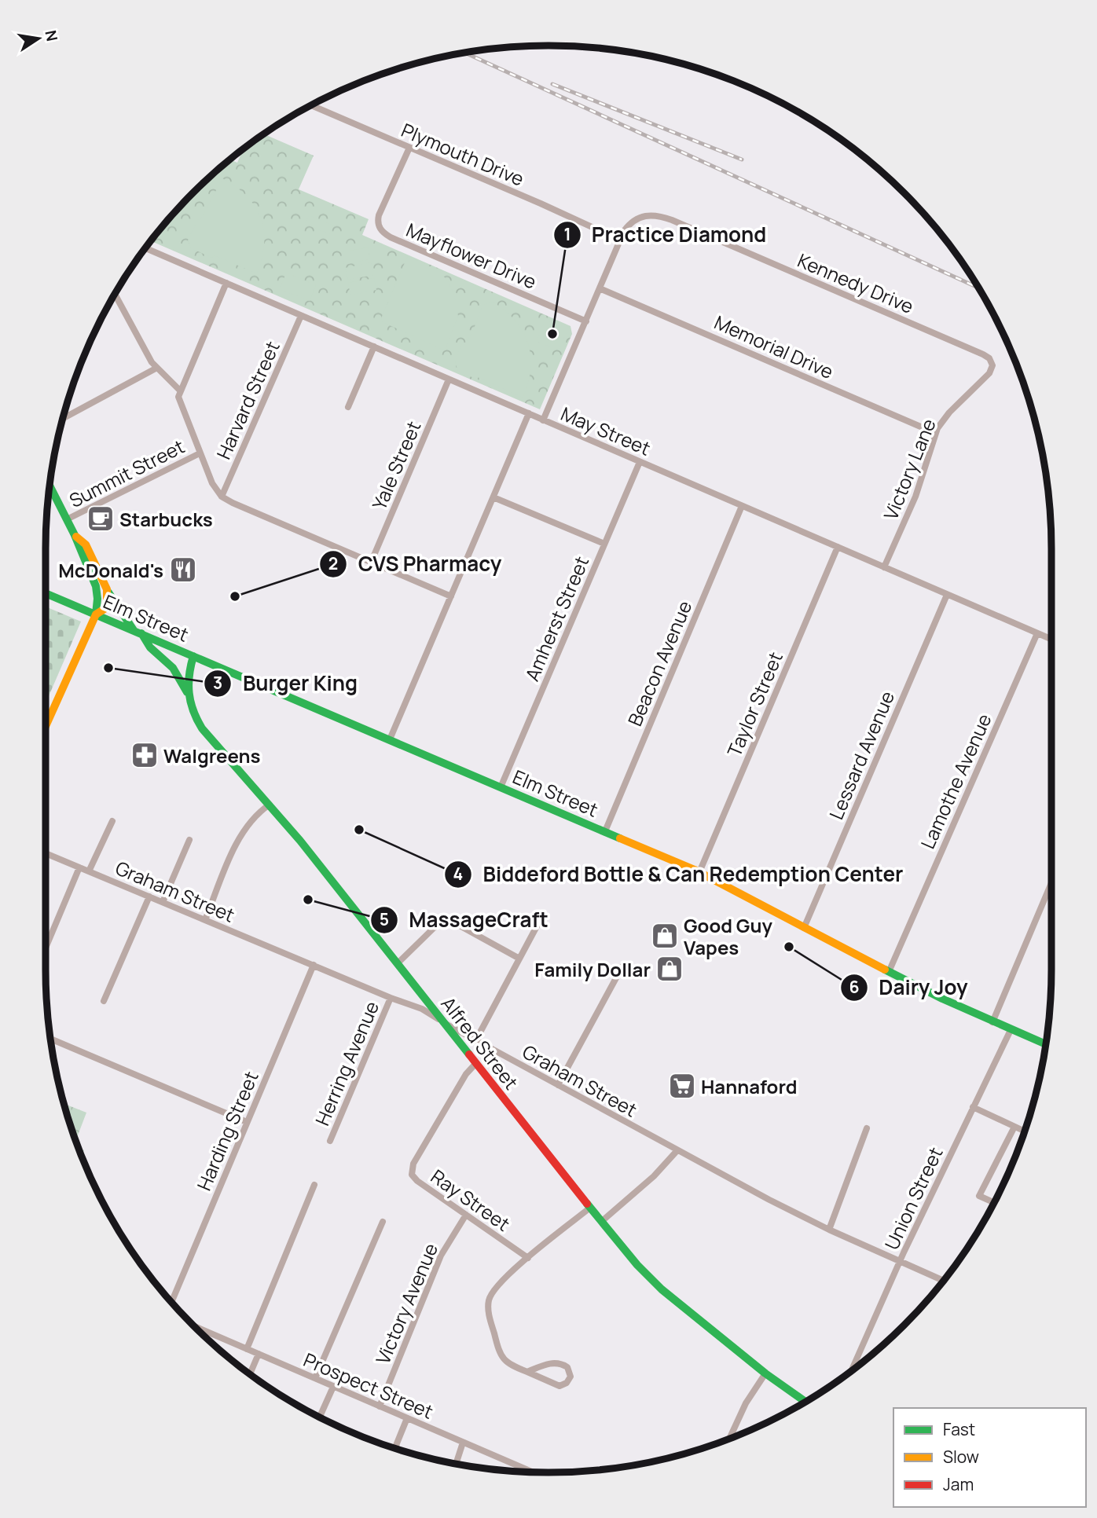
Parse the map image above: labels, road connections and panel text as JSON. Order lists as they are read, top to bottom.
{
  "streets": {
    "main road": ["Elm Street", "Alfred Street"],
    "street": [
      "Plymouth Drive",
      "Mayflower Drive",
      "Kennedy Drive",
      "Memorial Drive",
      "Harvard Street",
      "May Street",
      "Yale Street",
      "Victory Lane",
      "Summit Street",
      "Amherst Street",
      "Beacon Avenue",
      "Taylor Street",
      "Lessard Avenue",
      "Lamothe Avenue",
      "Graham Street",
      "Herring Avenue",
      "Harding Street",
      "Union Street",
      "Ray Street",
      "Victory Avenue",
      "Prospect Street"
    ]
  },
  "crossings": [
    ["Plymouth Drive", "Mayflower Drive"],
    ["Plymouth Drive", "Kennedy Drive"],
    ["Mayflower Drive", "Kennedy Drive"],
    ["Kennedy Drive", "Memorial Drive"],
    ["Kennedy Drive", "May Street"],
    ["Kennedy Drive", "Victory Lane"],
    ["Memorial Drive", "Victory Lane"],
    ["Harvard Street", "May Street"],
    ["May Street", "Yale Street"],
    ["May Street", "Victory Lane"],
    ["May Street", "Amherst Street"],
    ["May Street", "Beacon Avenue"],
    ["May Street", "Taylor Street"],
    ["May Street", "Lessard Avenue"],
    ["May Street", "Lamothe Avenue"],
    ["Elm Street", "Amherst Street"],
    ["Elm Street", "Beacon Avenue"],
    ["Elm Street", "Taylor Street"],
    ["Elm Street", "Lessard Avenue"],
    ["Elm Street", "Lamothe Avenue"],
    ["Elm Street", "Alfred Street"],
    ["Elm Street", "Union Street"],
    ["Graham Street", "Alfred Street"],
    ["Graham Street", "Herring Avenue"],
    ["Graham Street", "Harding Street"],
    ["Graham Street", "Union Street"],
    ["Alfred Street", "Ray Street"],
    ["Ray Street", "Victory Avenue"],
    ["Victory Avenue", "Prospect Street"]
  ],
  "places": {
    "other": [
      "Practice Diamond",
      "CVS Pharmacy",
      "Burger King",
      "Biddeford Bottle & Can Redemption Center",
      "MassageCraft",
      "Dairy Joy"
    ],
    "cafe": ["Starbucks"],
    "restaurant": ["McDonald's"],
    "pharmacy": ["Walgreens"],
    "shop": ["Good Guy Vapes", "Family Dollar"],
    "supermarket": ["Hannaford"]
  },
  "legend": ["Fast", "Slow", "Jam"],
  "north": "right"
}
